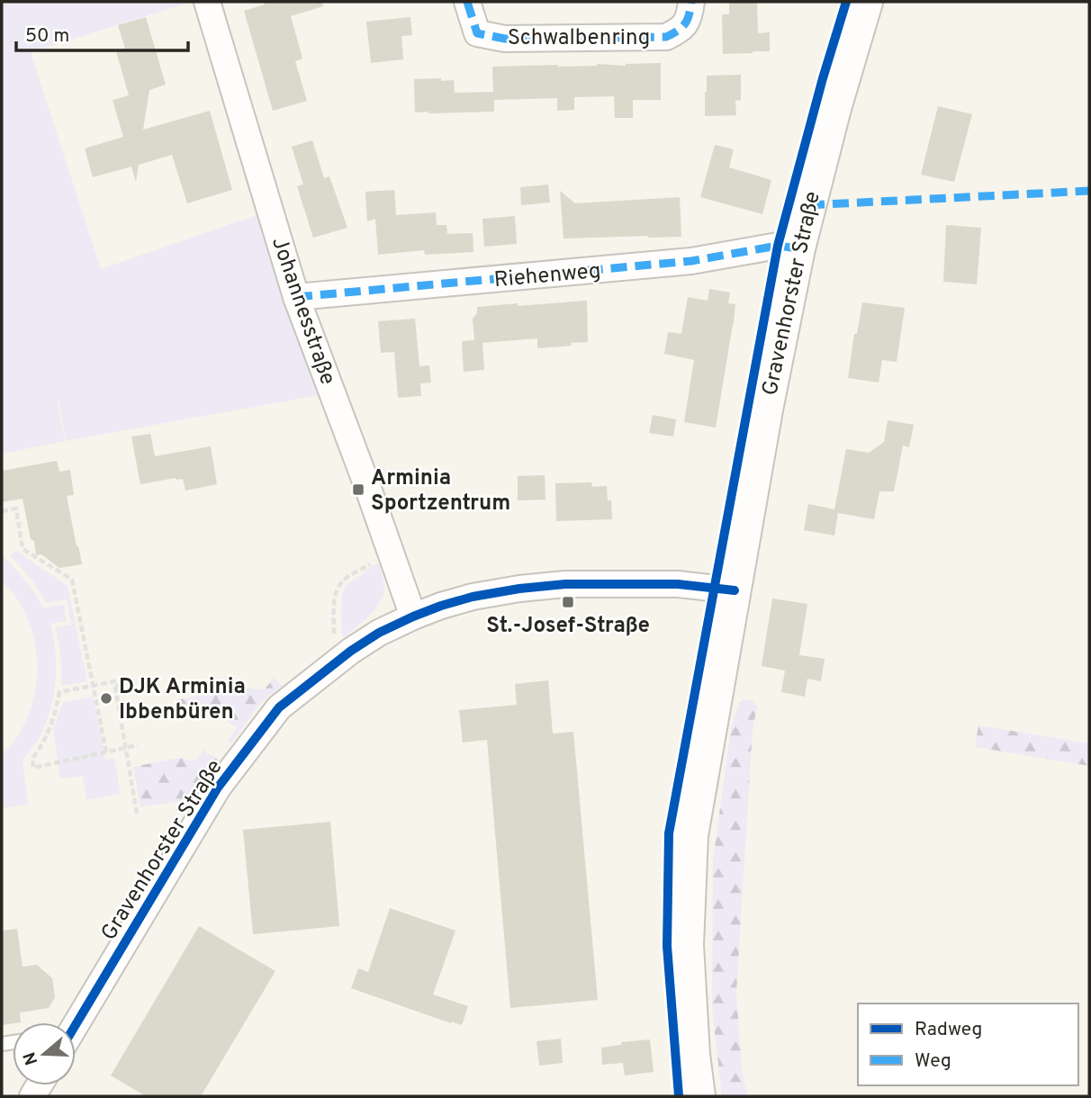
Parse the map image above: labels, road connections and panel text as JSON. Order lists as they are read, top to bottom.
{
  "streets": {
    "main road": ["Gravenhorster Straße"],
    "street": ["Schwalbenring", "Riehenweg", "Johannesstraße"]
  },
  "crossings": [
    ["Riehenweg", "Gravenhorster Straße"],
    ["Riehenweg", "Johannesstraße"],
    ["Gravenhorster Straße", "Johannesstraße"]
  ],
  "places": {
    "transit": ["Arminia Sportzentrum", "St.-Josef-Straße"],
    "other": ["DJK Arminia Ibbenbüren"]
  },
  "legend": ["Radweg", "Weg"],
  "scale_bar": "50 m",
  "north": "left"
}
